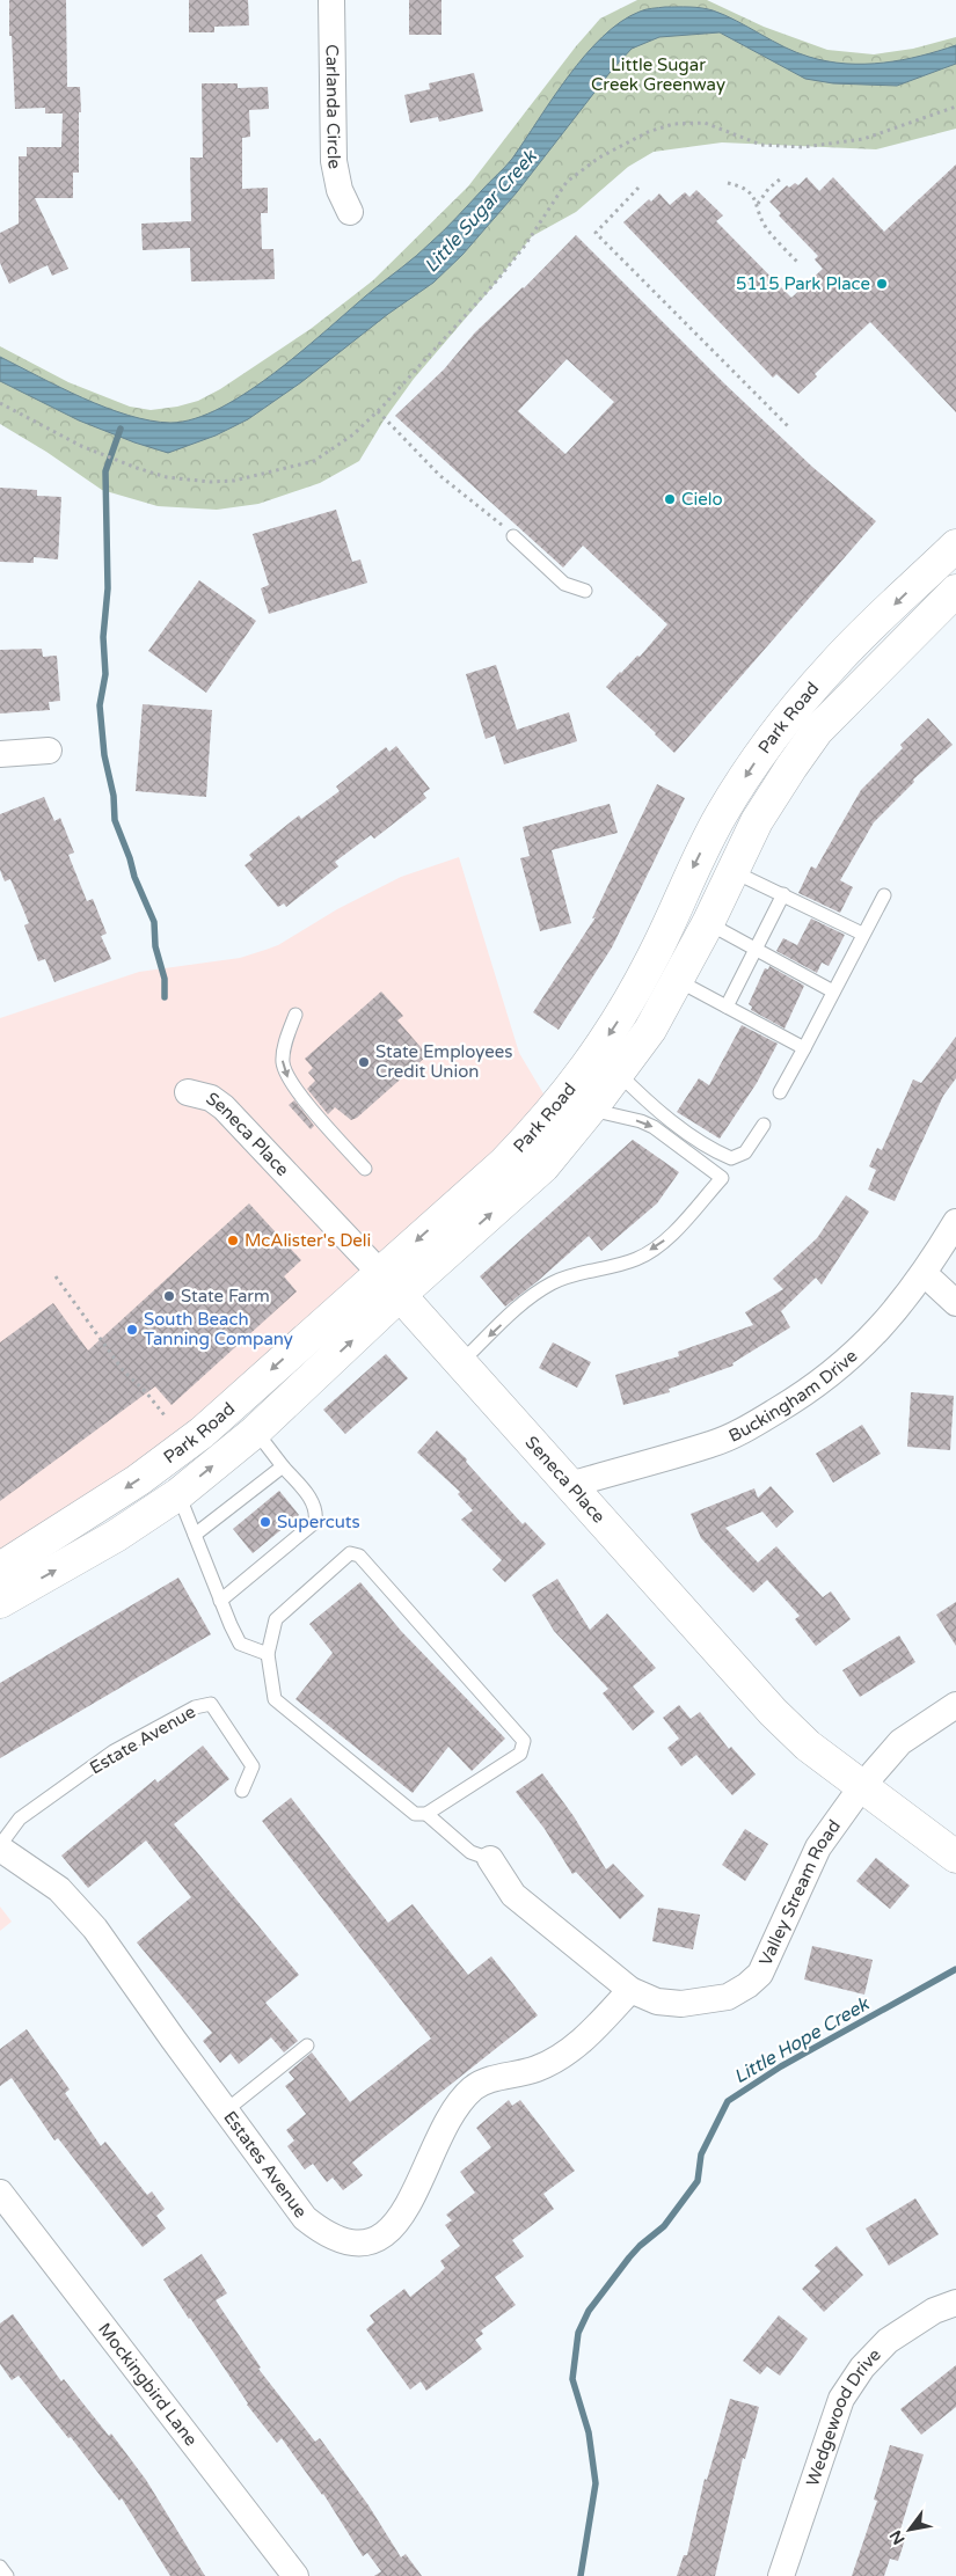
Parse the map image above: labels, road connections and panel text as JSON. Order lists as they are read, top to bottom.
{
  "streets": {
    "main road": ["Park Road", "Seneca Place"],
    "street": [
      "Carlanda Circle",
      "Buckingham Drive",
      "Valley Stream Road",
      "Estates Avenue",
      "Mockingbird Lane",
      "Wedgewood Drive"
    ],
    "lane": ["Estate Avenue"]
  },
  "crossings": [
    ["Park Road", "Seneca Place"],
    ["Seneca Place", "Buckingham Drive"],
    ["Seneca Place", "Valley Stream Road"],
    ["Estate Avenue", "Estates Avenue"],
    ["Valley Stream Road", "Estates Avenue"]
  ],
  "water": ["Little Sugar Creek", "Little Hope Creek"],
  "parks": ["Little Sugar Creek Greenway"],
  "places": [
    "5115 Park Place",
    "Cielo",
    "State Employees Credit Union",
    "McAlister's Deli",
    "State Farm",
    "South Beach Tanning Company",
    "Supercuts"
  ],
  "north": "bottom left"
}
